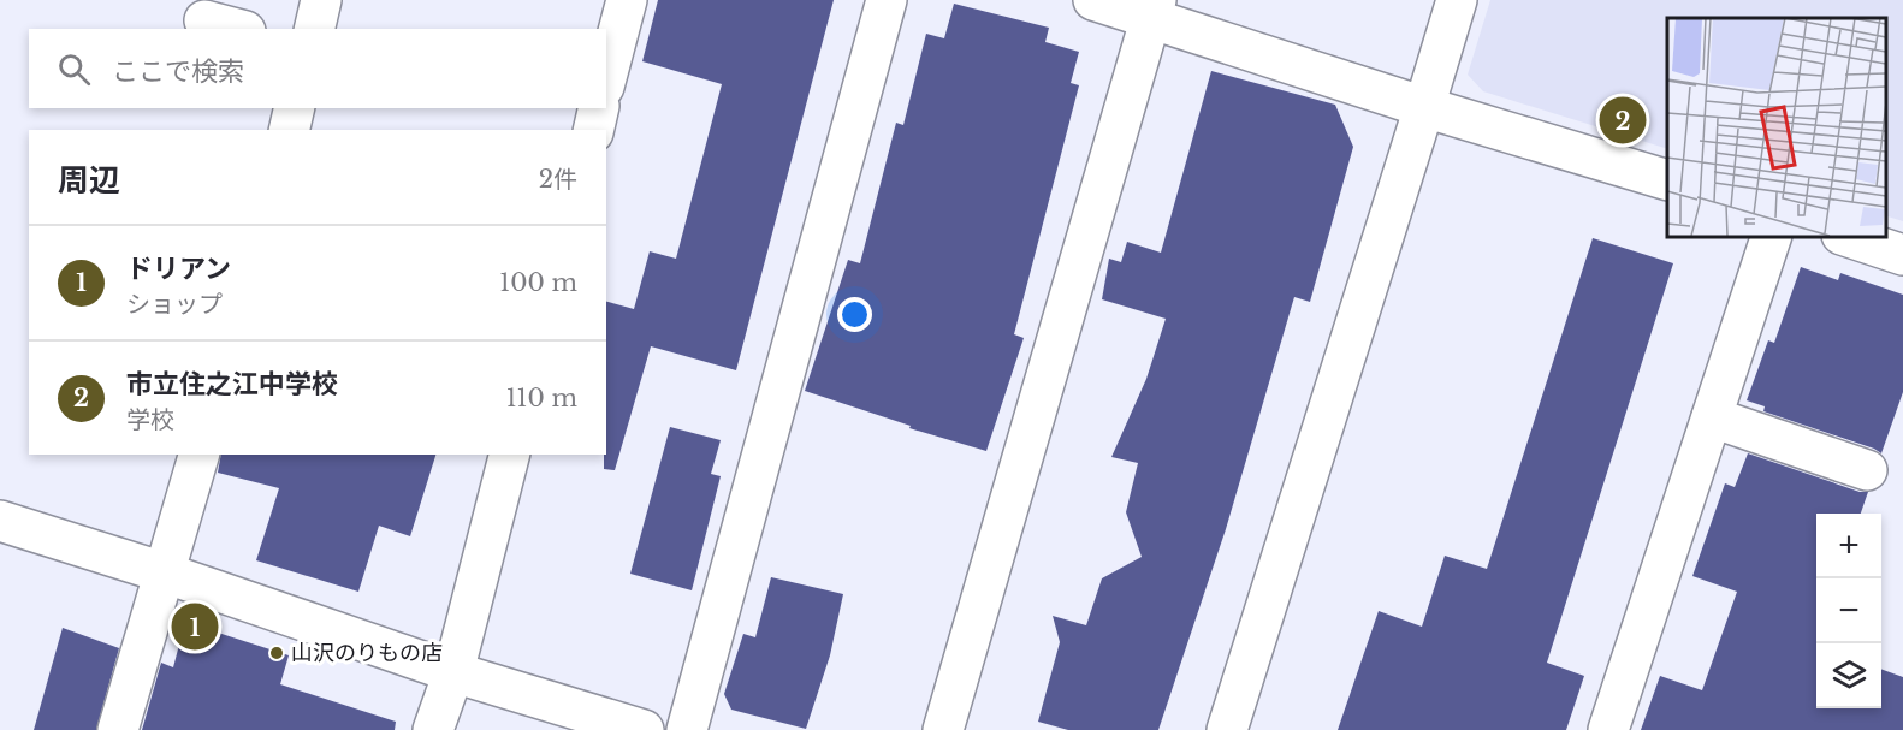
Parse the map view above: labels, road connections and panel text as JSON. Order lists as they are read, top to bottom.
{
  "places": ["山沢のりもの店"],
  "page": {
    "search": "ここで検索",
    "pins": ["2", "1"],
    "heading": ["周辺", "2件"],
    "list": [
      {
        "mark": "1",
        "name": "ドリアン",
        "note": "ショップ",
        "value": "100 m"
      },
      {
        "mark": "2",
        "name": "市立住之江中学校",
        "note": "学校",
        "value": "110 m"
      }
    ],
    "map_buttons": ["+", "−"]
  }
}
